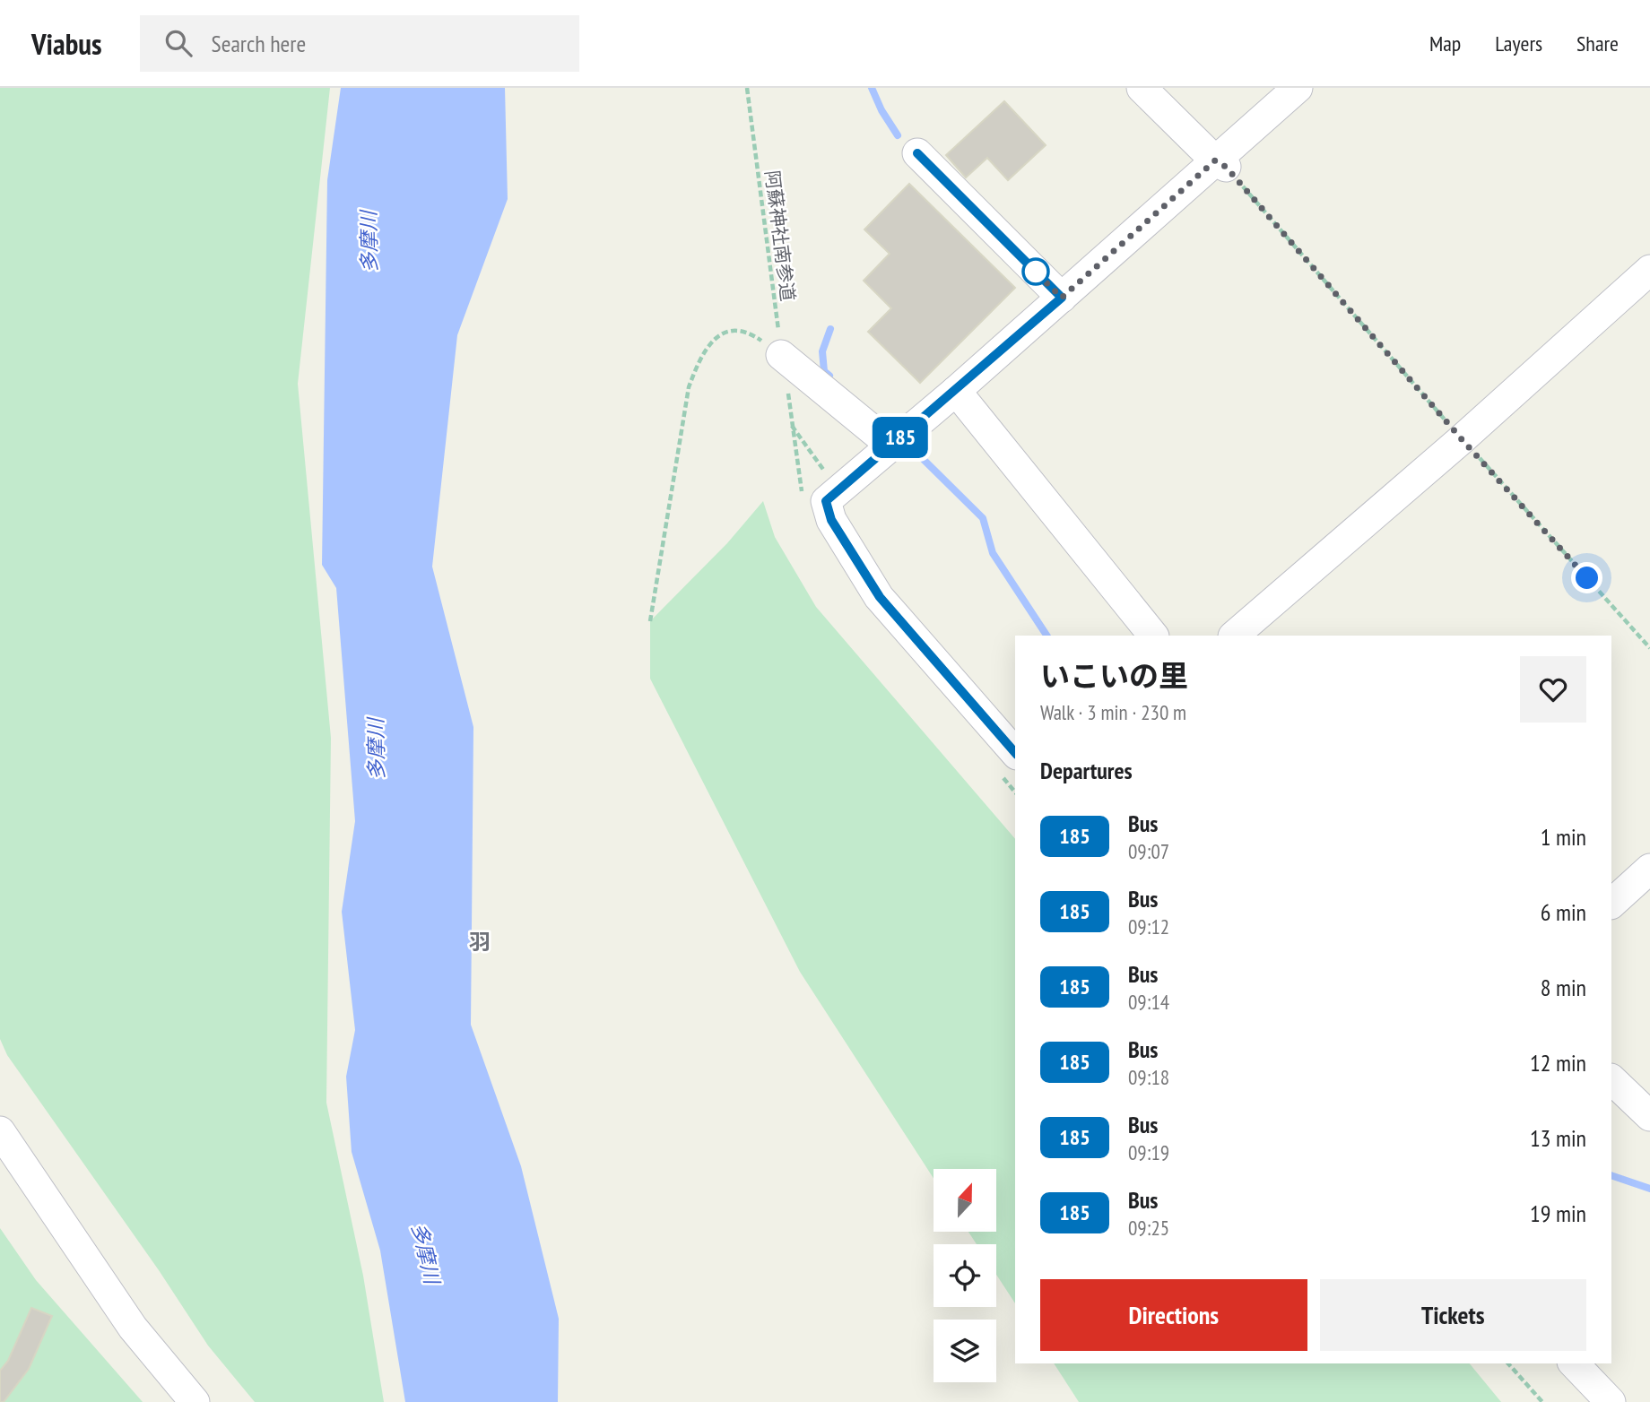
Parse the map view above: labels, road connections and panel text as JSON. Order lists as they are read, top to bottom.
{
  "streets": {
    "path": ["阿蘇神社南参道"]
  },
  "districts": ["羽"],
  "water": ["多摩川"],
  "lines": ["bus line 185"],
  "north": "top",
  "page": {
    "header": "Viabus",
    "search": "Search here",
    "nav": ["Map", "Layers", "Share"],
    "on_map": "185",
    "heading": [
      ["いこいの里", "Walk · 3 min · 230 m"],
      "Departures"
    ],
    "list": [
      {
        "mark": "185",
        "name": "Bus",
        "note": "09:07",
        "value": "1 min"
      },
      {
        "mark": "185",
        "name": "Bus",
        "note": "09:12",
        "value": "6 min"
      },
      {
        "mark": "185",
        "name": "Bus",
        "note": "09:14",
        "value": "8 min"
      },
      {
        "mark": "185",
        "name": "Bus",
        "note": "09:18",
        "value": "12 min"
      },
      {
        "mark": "185",
        "name": "Bus",
        "note": "09:19",
        "value": "13 min"
      },
      {
        "mark": "185",
        "name": "Bus",
        "note": "09:25",
        "value": "19 min"
      }
    ],
    "buttons": ["Directions", "Tickets"]
  }
}
